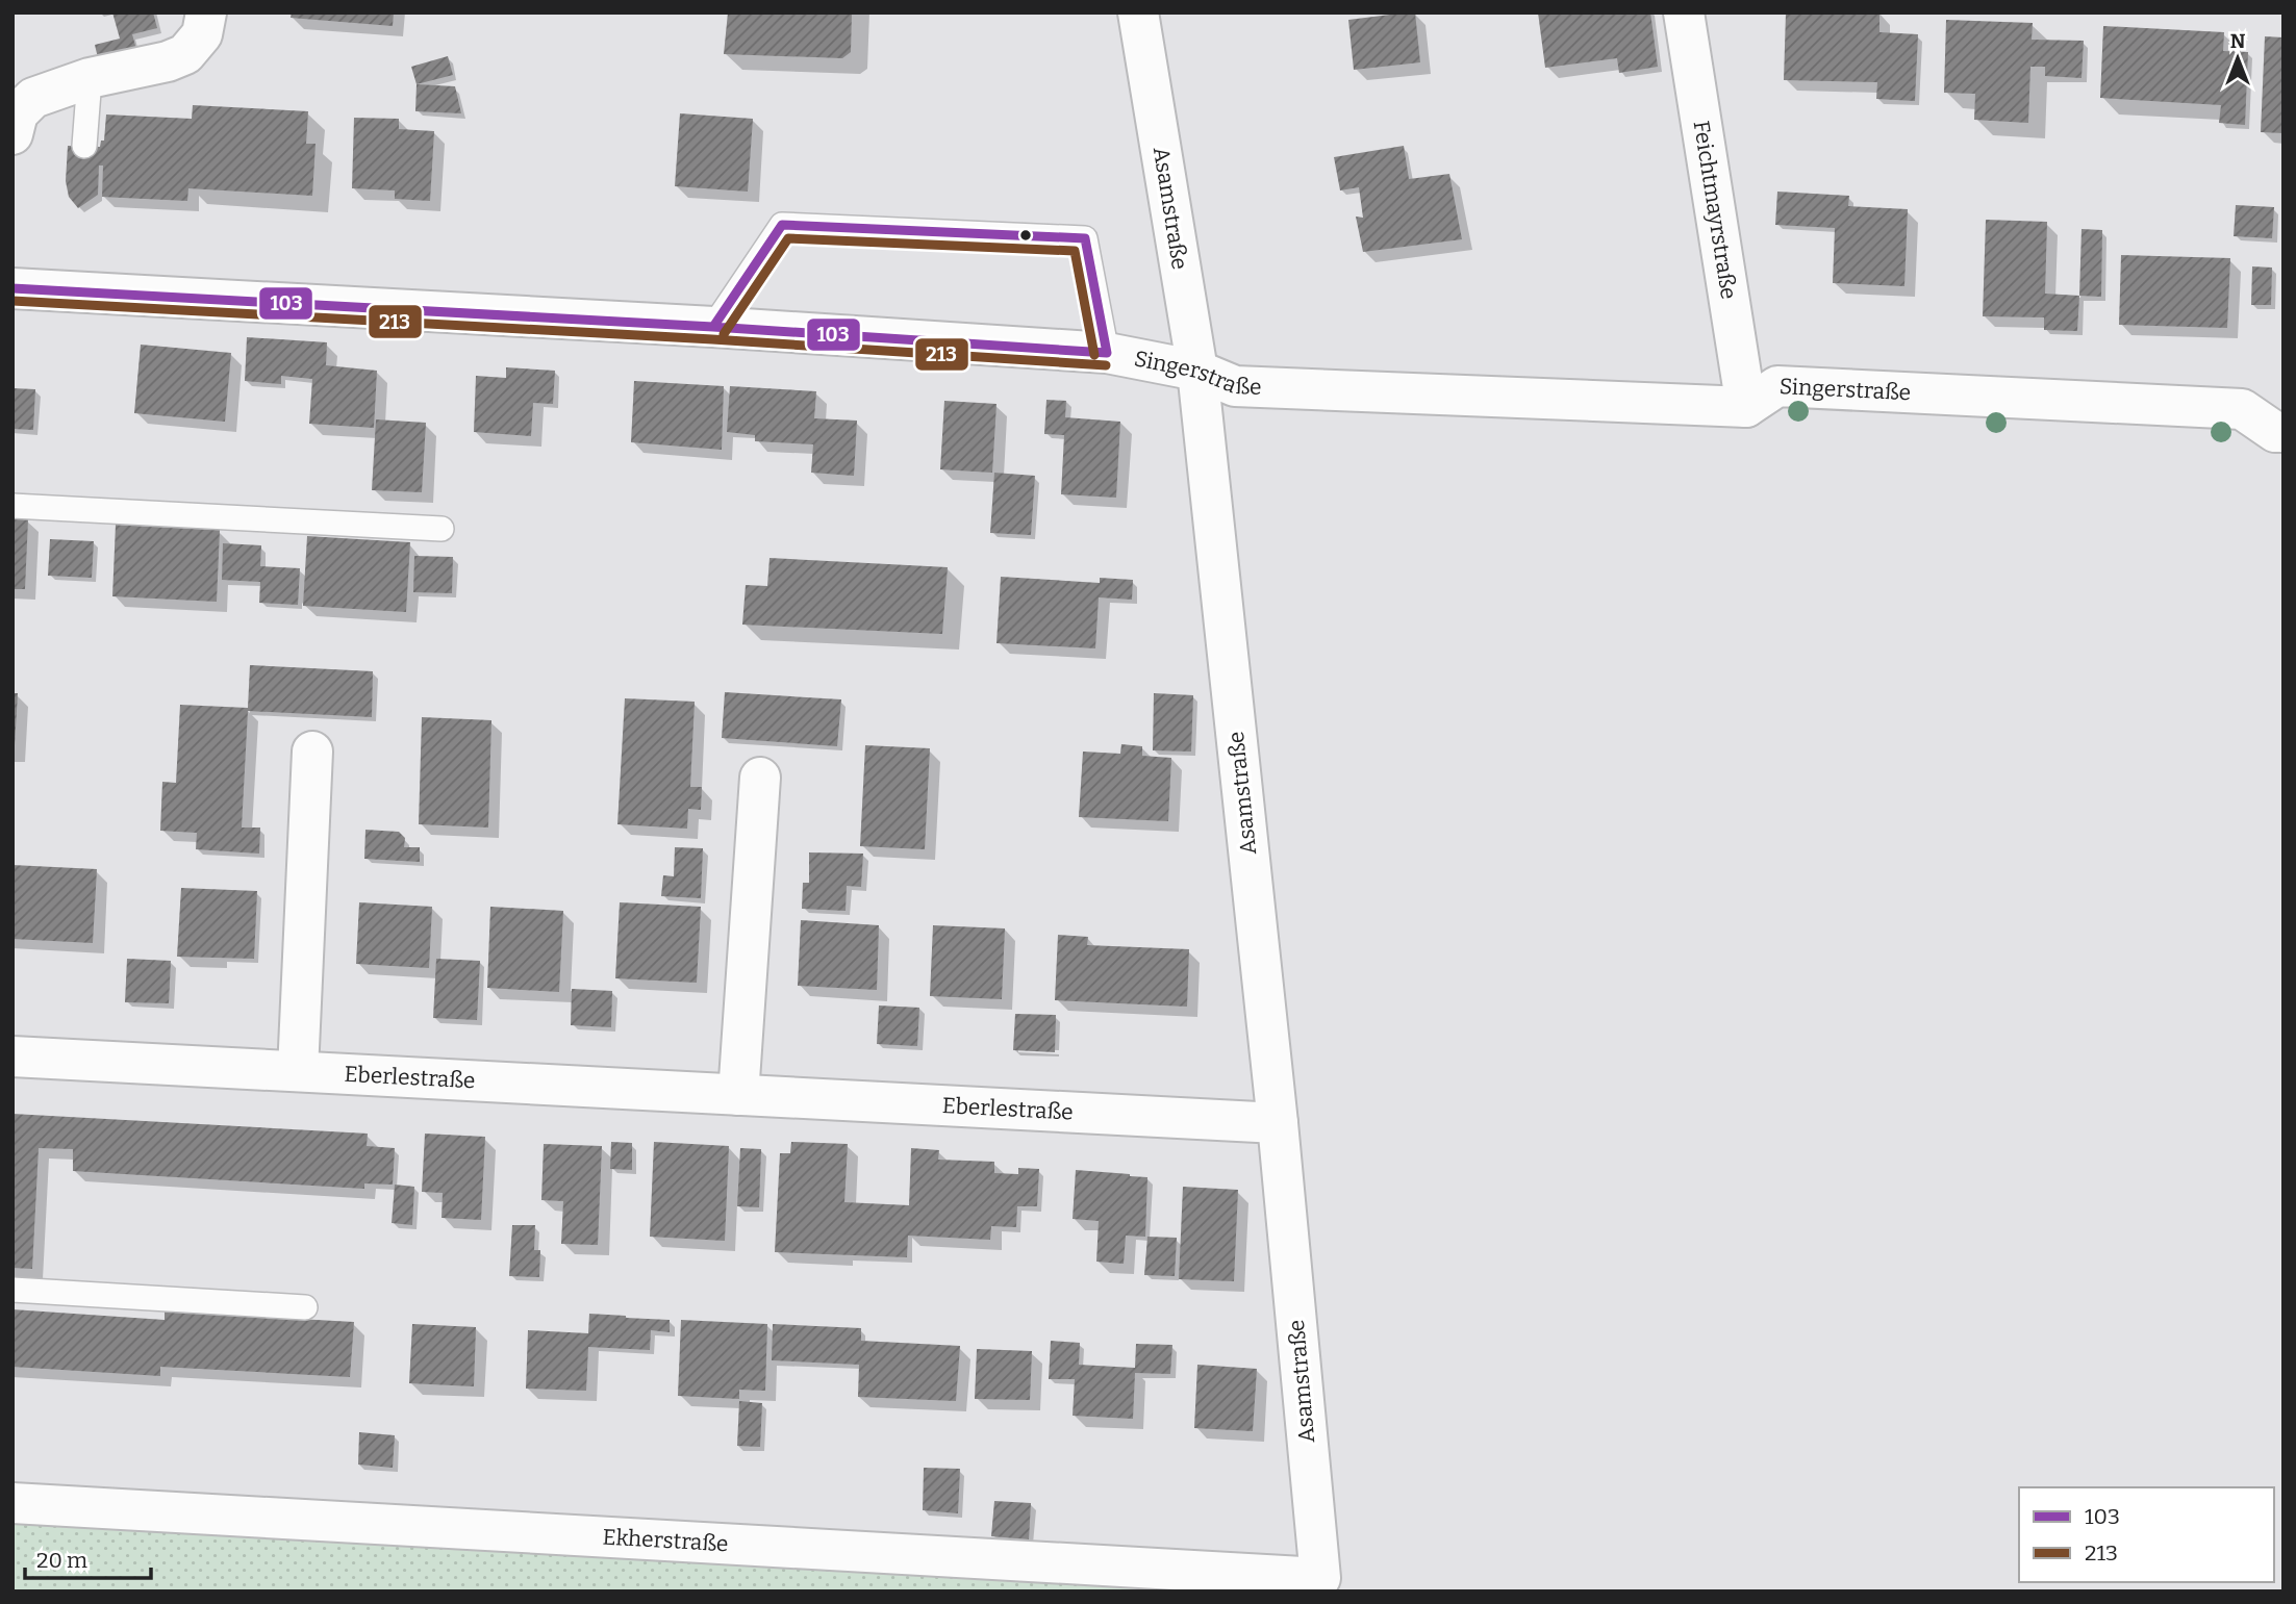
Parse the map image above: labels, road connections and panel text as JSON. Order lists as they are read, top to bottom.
{
  "streets": {
    "street": [
      "Asamstraße",
      "Feichtmayrstraße",
      "Singerstraße",
      "Eberlestraße",
      "Ekherstraße"
    ]
  },
  "crossings": [
    ["Asamstraße", "Singerstraße"],
    ["Asamstraße", "Eberlestraße"],
    ["Asamstraße", "Ekherstraße"],
    ["Feichtmayrstraße", "Singerstraße"]
  ],
  "lines": ["transit line 103", "transit line 213"],
  "legend": ["103", "213"],
  "scale_bar": "20 m",
  "north": "top"
}
